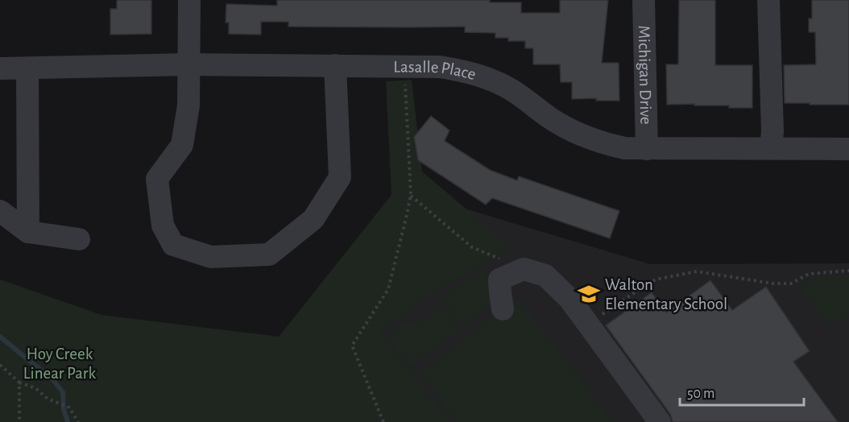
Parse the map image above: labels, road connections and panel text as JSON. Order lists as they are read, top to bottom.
{
  "streets": {
    "street": ["Lasalle Place", "Michigan Drive"]
  },
  "crossings": [
    ["Lasalle Place", "Michigan Drive"]
  ],
  "parks": ["Hoy Creek Linear Park"],
  "places": {
    "school or university": ["Walton Elementary School"]
  },
  "scale_bar": "50 m"
}
